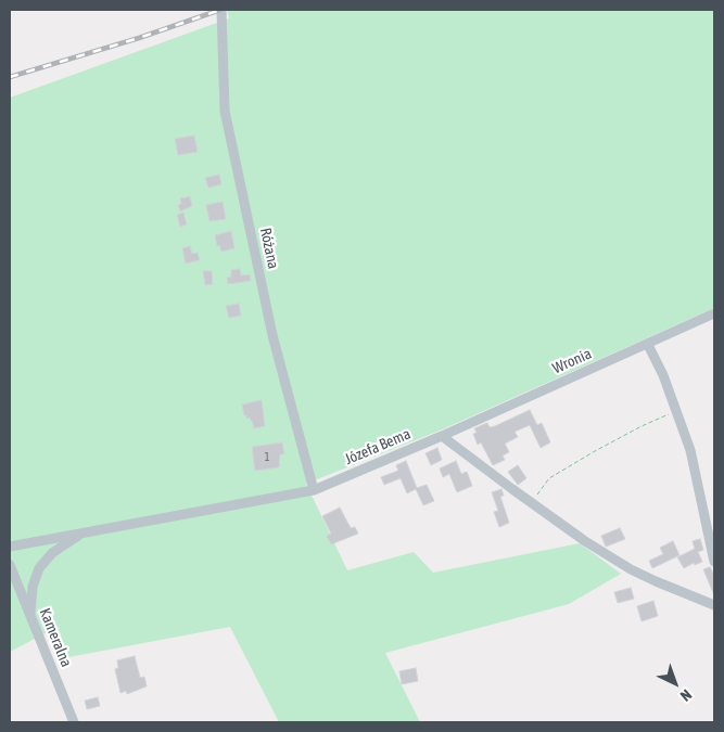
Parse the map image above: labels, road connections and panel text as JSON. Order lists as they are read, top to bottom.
{
  "streets": {
    "street": [
      "Różana",
      "Wronia",
      "Józefa Bema",
      "Kameralna"
    ]
  },
  "crossings": [
    ["Różana", "Józefa Bema"],
    ["Wronia", "Józefa Bema"]
  ],
  "house_numbers": ["1"],
  "north": "bottom right"
}
